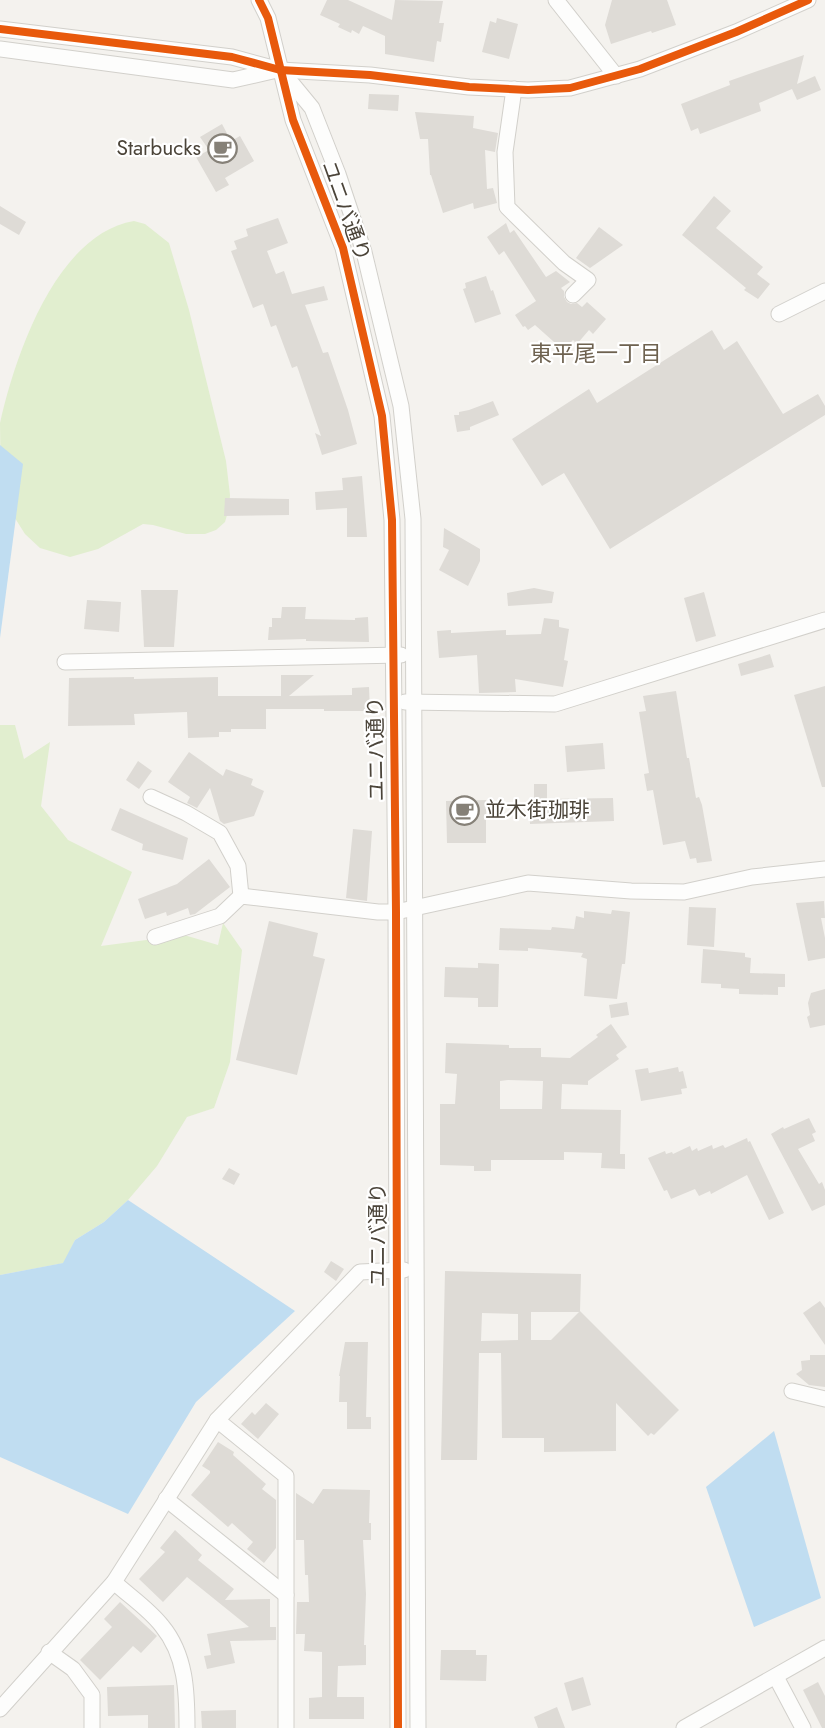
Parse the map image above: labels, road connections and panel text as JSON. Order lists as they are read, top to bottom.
{
  "streets": {
    "street": ["ユニバ通り"]
  },
  "districts": ["東平尾一丁目"],
  "places": {
    "cafe": ["Starbucks", "並木街珈琲"]
  }
}
